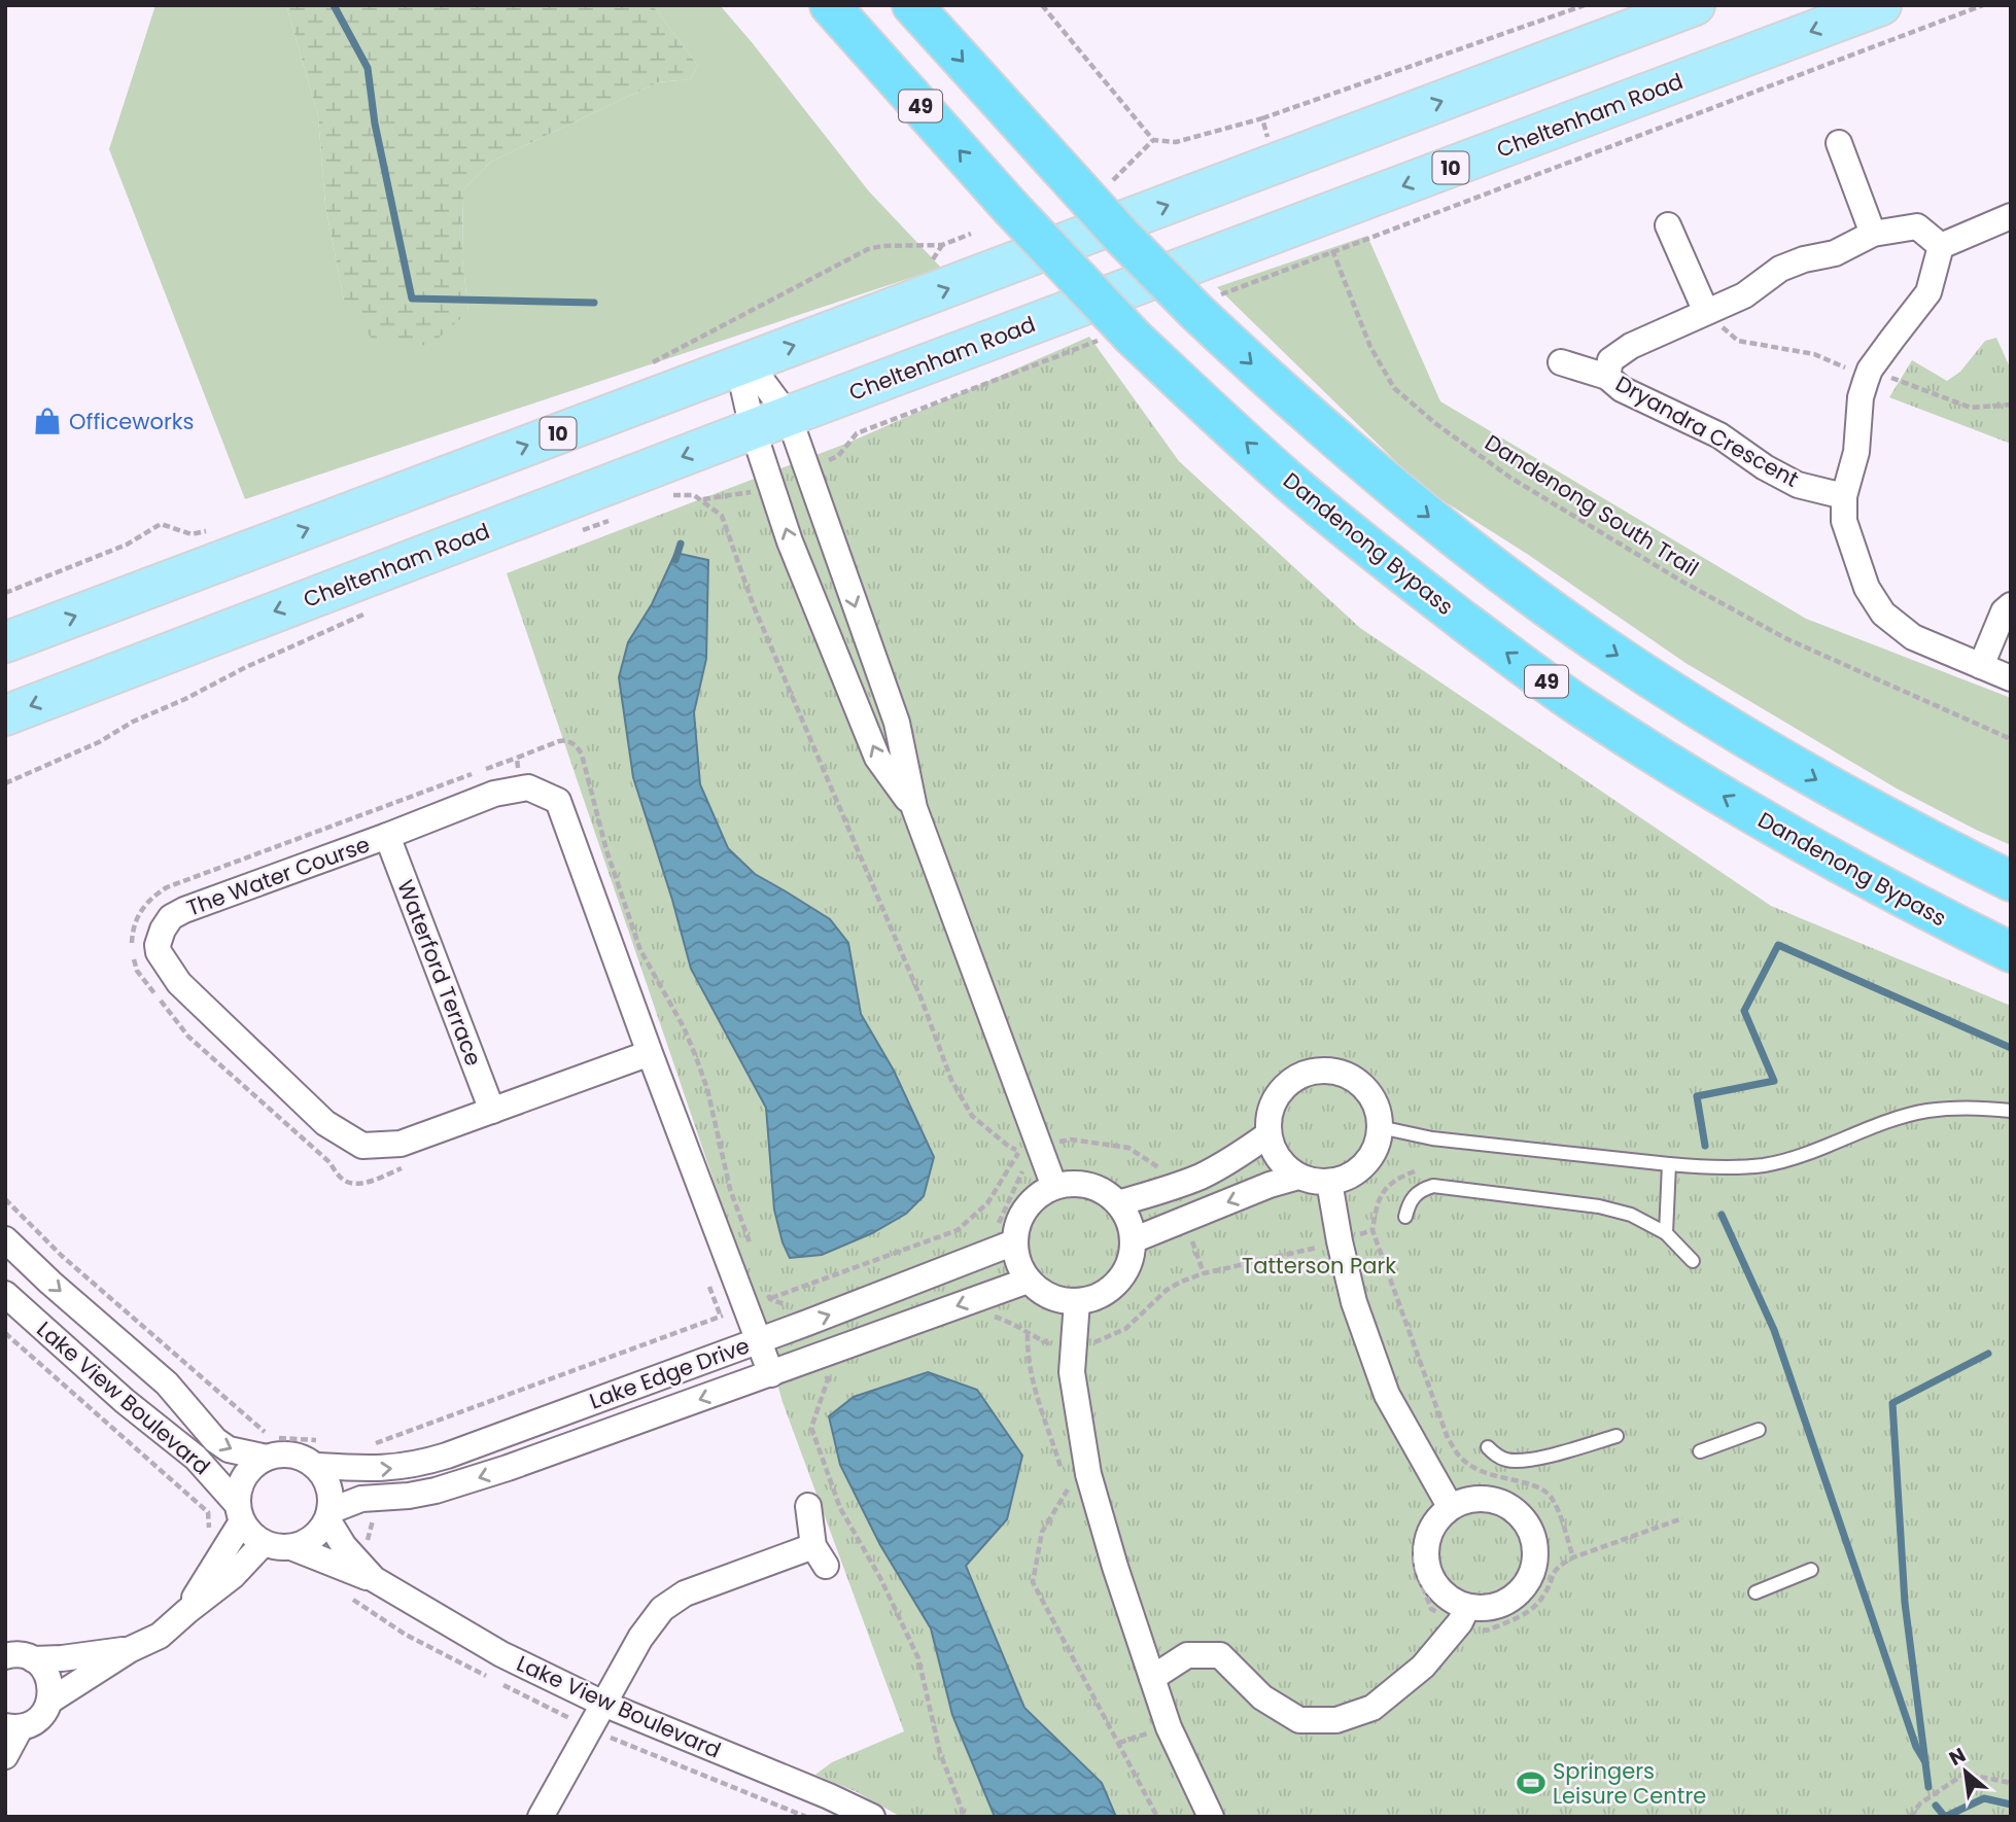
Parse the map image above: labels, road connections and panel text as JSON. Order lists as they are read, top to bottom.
{
  "streets": {
    "highway": ["49", "Dandenong Bypass"],
    "main road": ["Cheltenham Road", "10"],
    "street": [
      "Dryandra Crescent",
      "The Water Course",
      "Waterford Terrace",
      "Lake Edge Drive",
      "Lake View Boulevard"
    ],
    "path": ["Dandenong South Trail"]
  },
  "crossings": [
    ["Cheltenham Road", "Dandenong South Trail"],
    ["The Water Course", "Waterford Terrace"],
    ["Lake Edge Drive", "Lake View Boulevard"]
  ],
  "parks": ["Tatterson Park"],
  "places": {
    "shop": ["Officeworks"],
    "sports": ["Springers Leisure Centre"]
  },
  "north": "top left"
}
